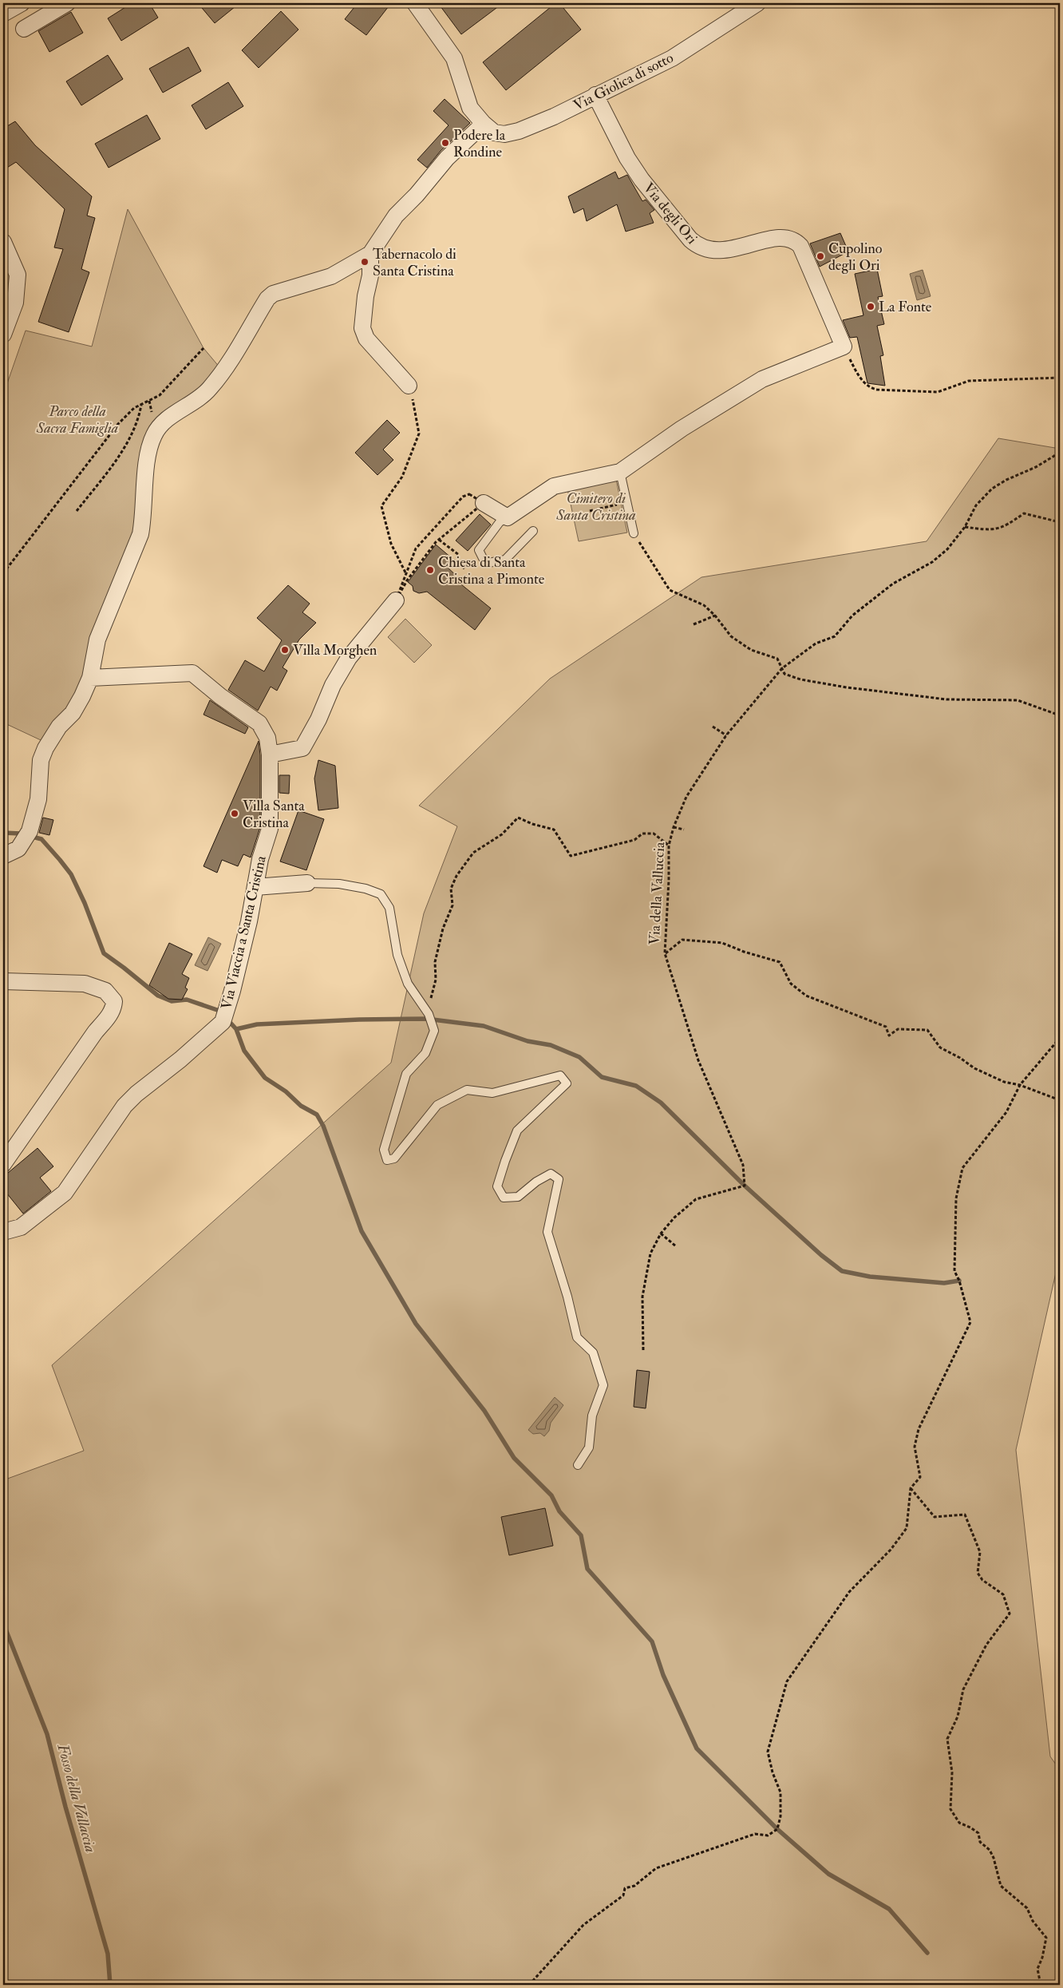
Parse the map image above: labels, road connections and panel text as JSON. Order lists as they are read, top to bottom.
{
  "streets": {
    "street": ["Via Giolica di sotto", "Via degli Ori", "Via Viaccia a Santa Cristina"],
    "path": ["Via della Valluccia"]
  },
  "crossings": [
    ["Via Giolica di sotto", "Via degli Ori"]
  ],
  "water": ["Fosso della Vallaccia"],
  "parks": ["Parco della Sacra Famiglia", "Cimitero di Santa Cristina"],
  "places": [
    "Podere la Rondine",
    "Cupolino degli Ori",
    "Tabernacolo di Santa Cristina",
    "La Fonte",
    "Chiesa di Santa Cristina a Pimonte",
    "Villa Morghen",
    "Villa Santa Cristina"
  ]
}
